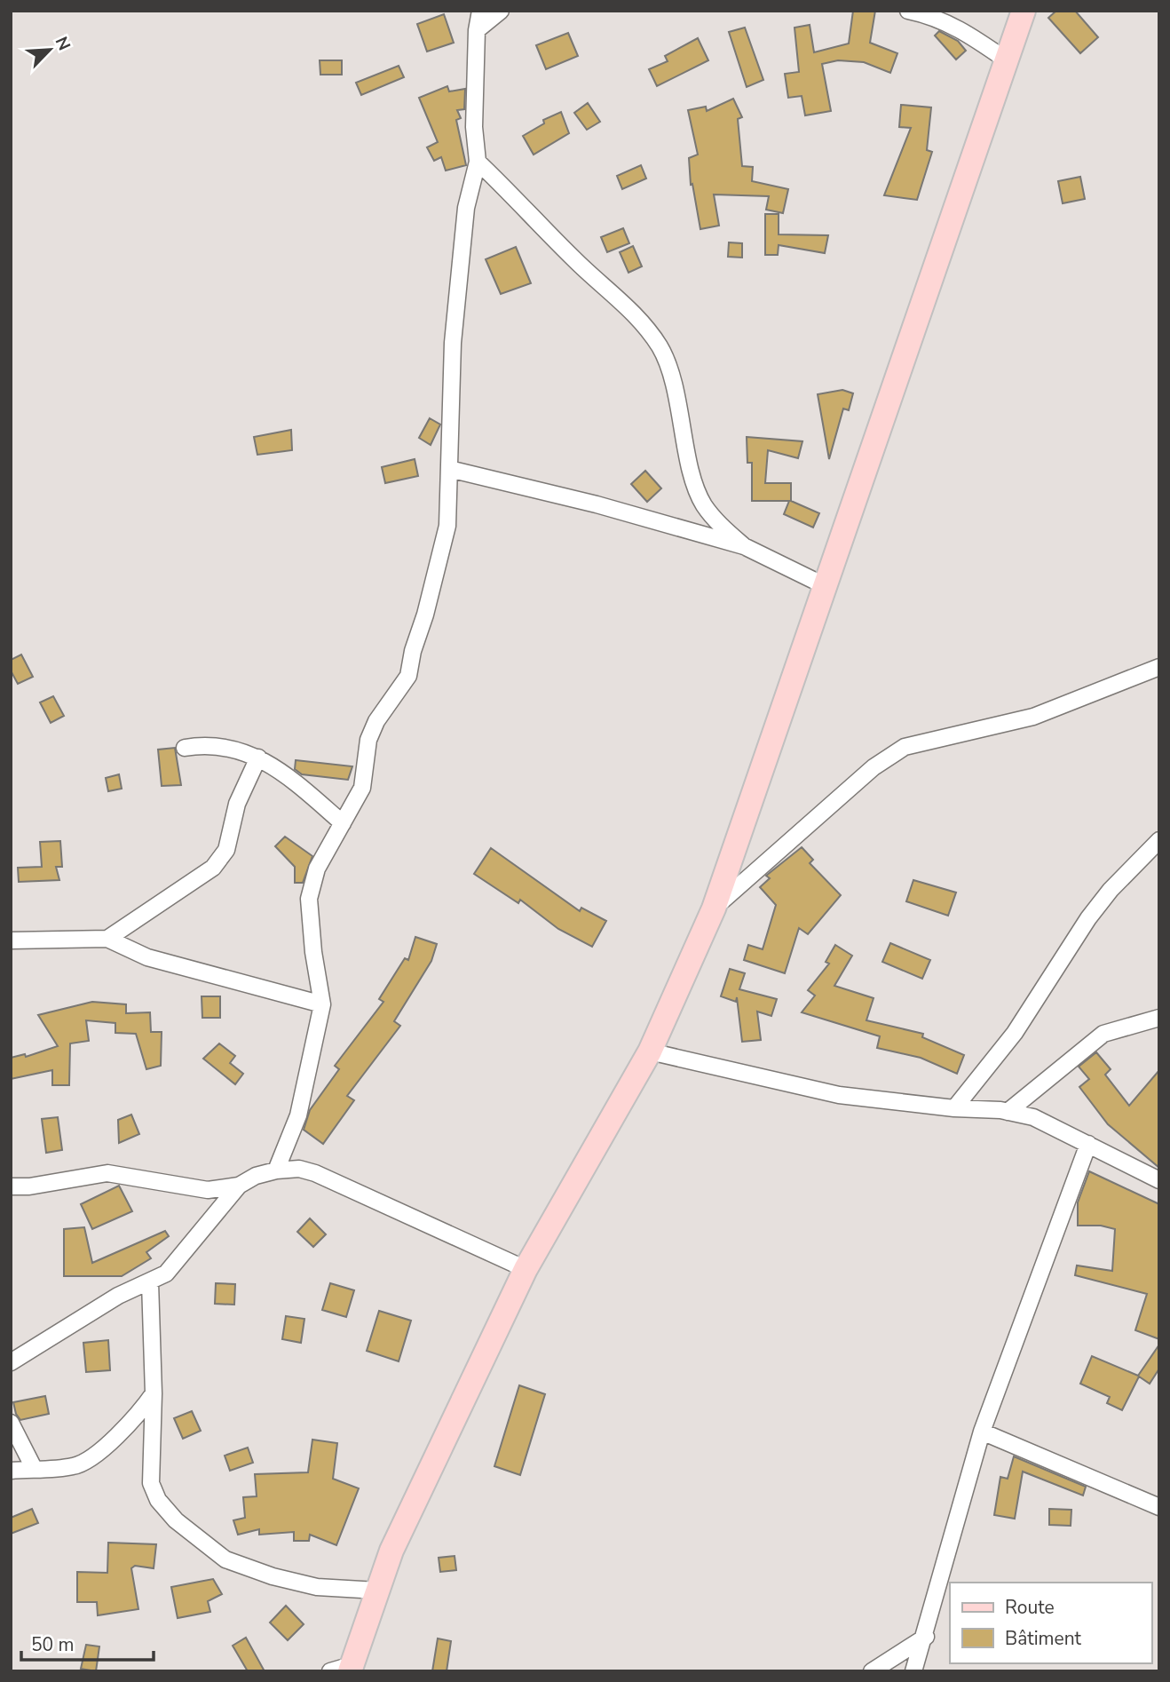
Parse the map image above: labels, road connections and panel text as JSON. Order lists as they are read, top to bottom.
{
  "legend": ["Route", "Bâtiment"],
  "scale_bar": "50 m",
  "north": "top right"
}
